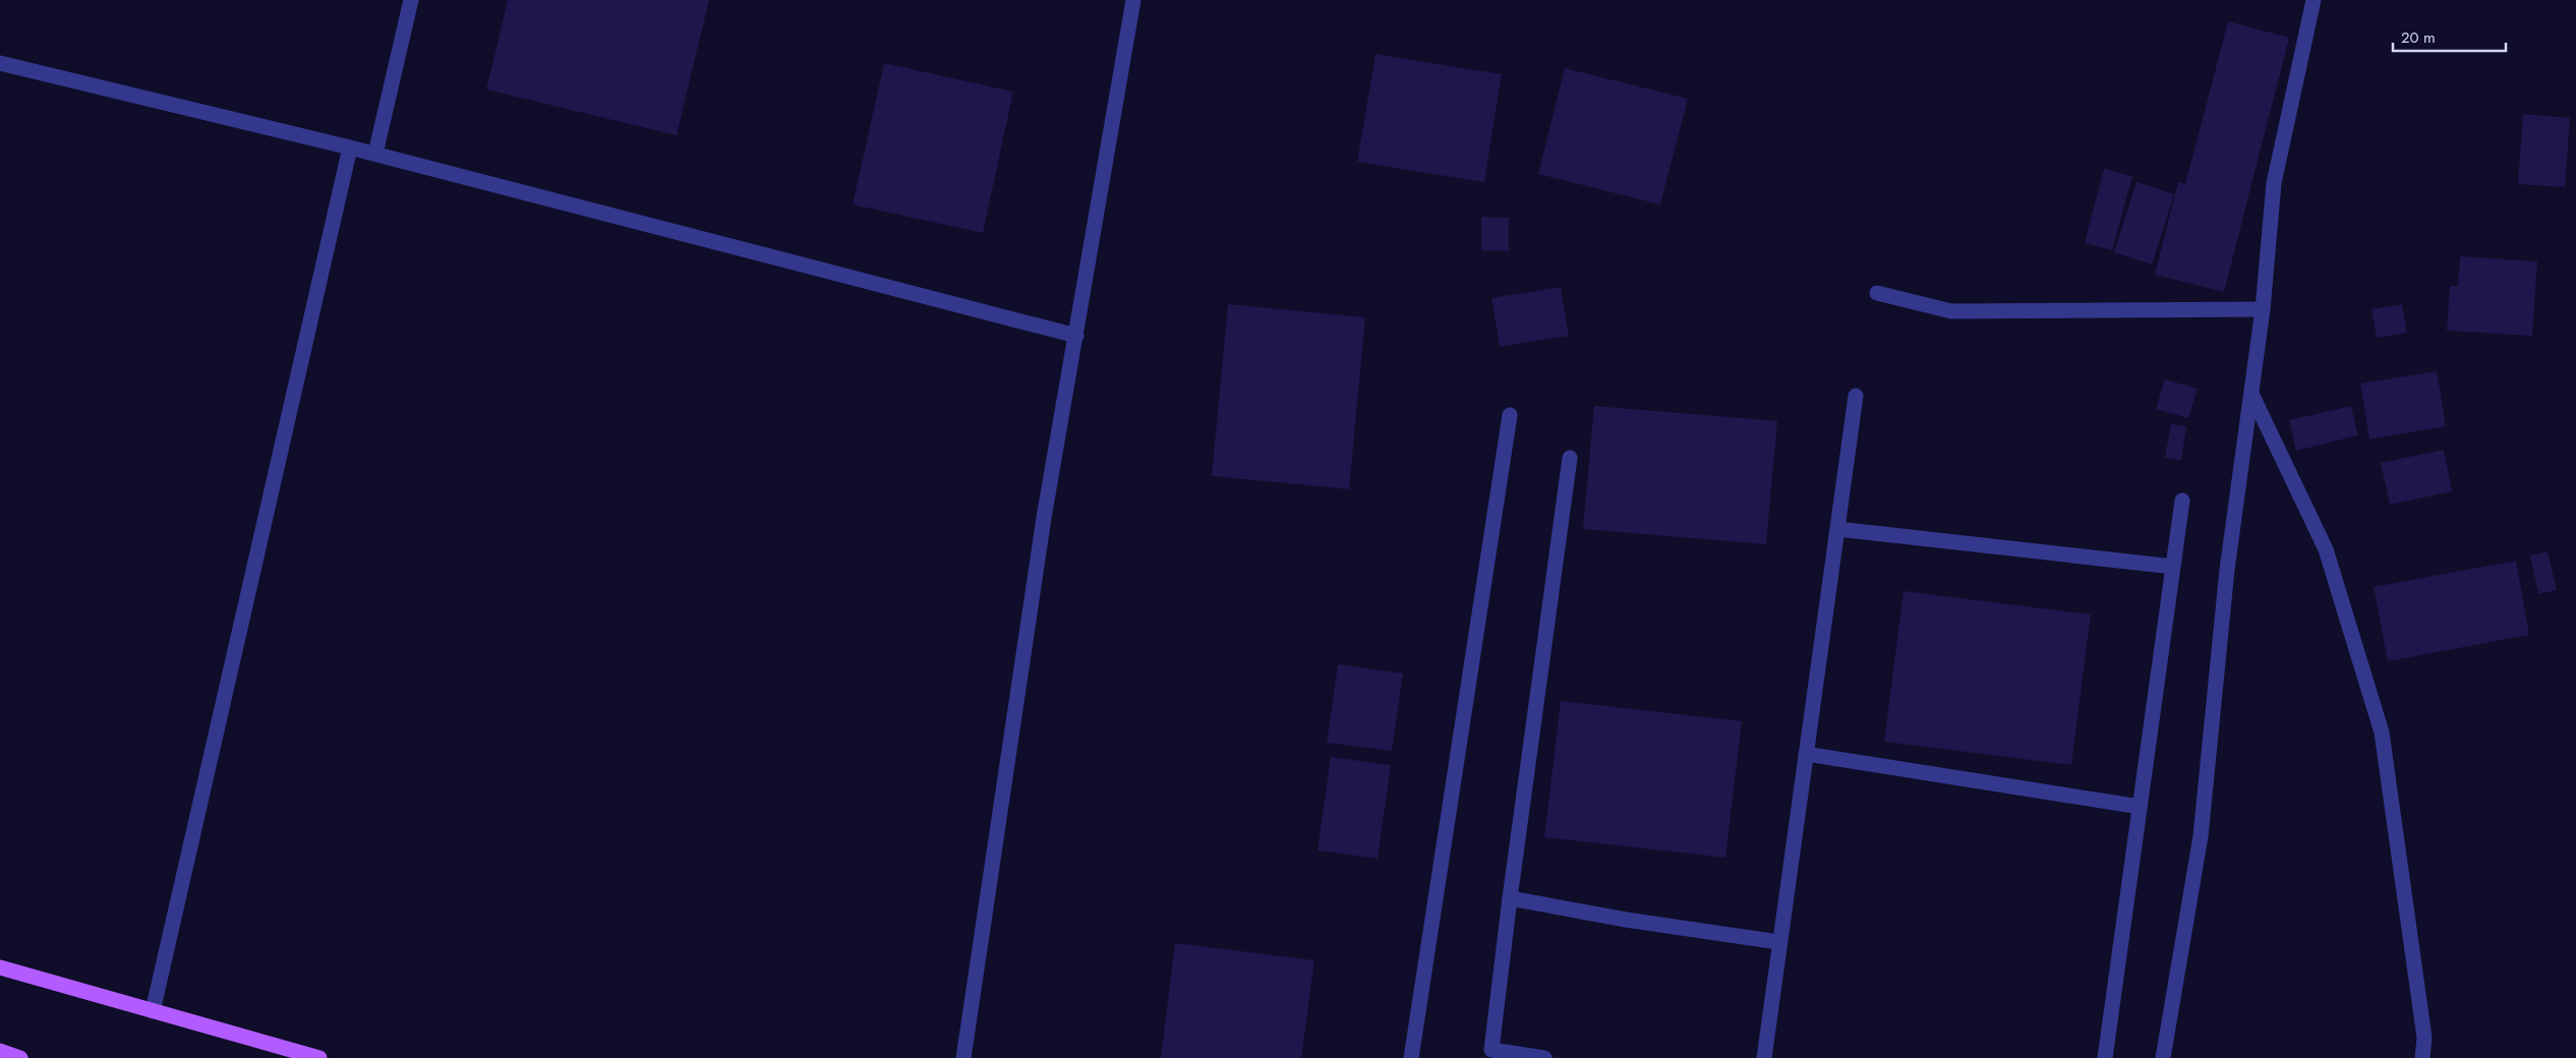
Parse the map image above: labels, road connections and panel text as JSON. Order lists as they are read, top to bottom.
{
  "scale_bar": "20 m"
}
